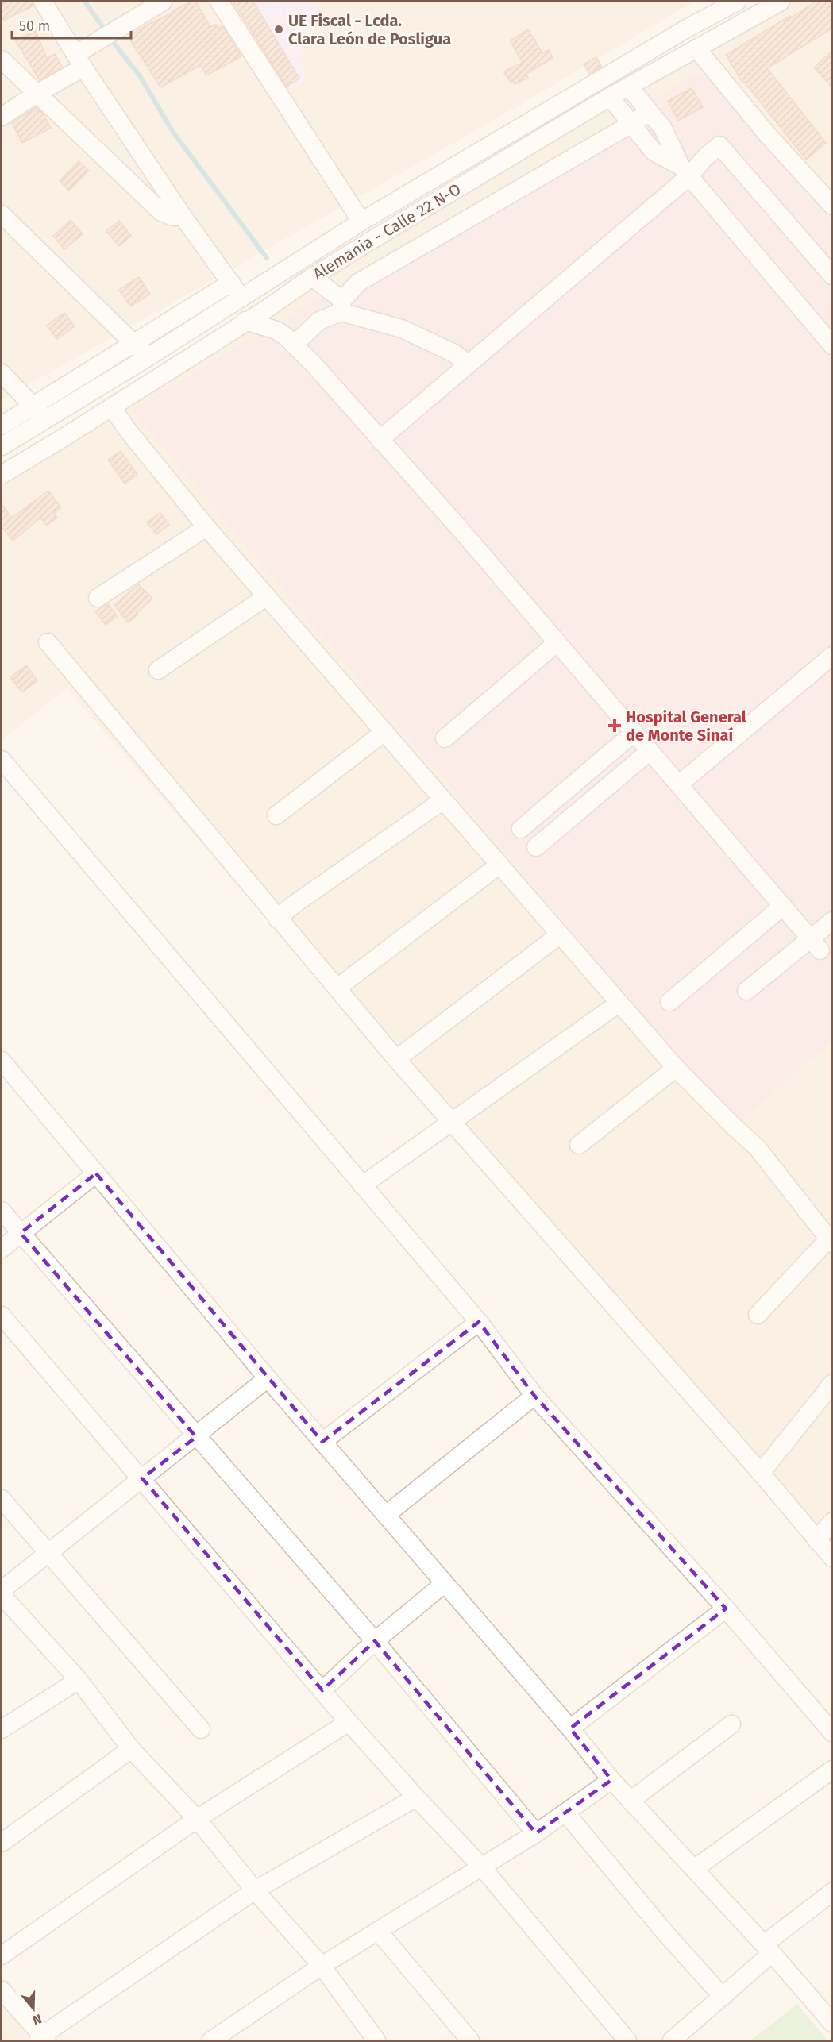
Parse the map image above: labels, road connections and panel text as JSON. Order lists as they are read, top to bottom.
{
  "streets": {
    "street": ["Alemania - Calle 22 N-O"]
  },
  "places": {
    "other": ["UE Fiscal - Lcda. Clara León de Posligua"],
    "health": ["Hospital General de Monte Sinaí"]
  },
  "scale_bar": "50 m",
  "north": "bottom"
}
